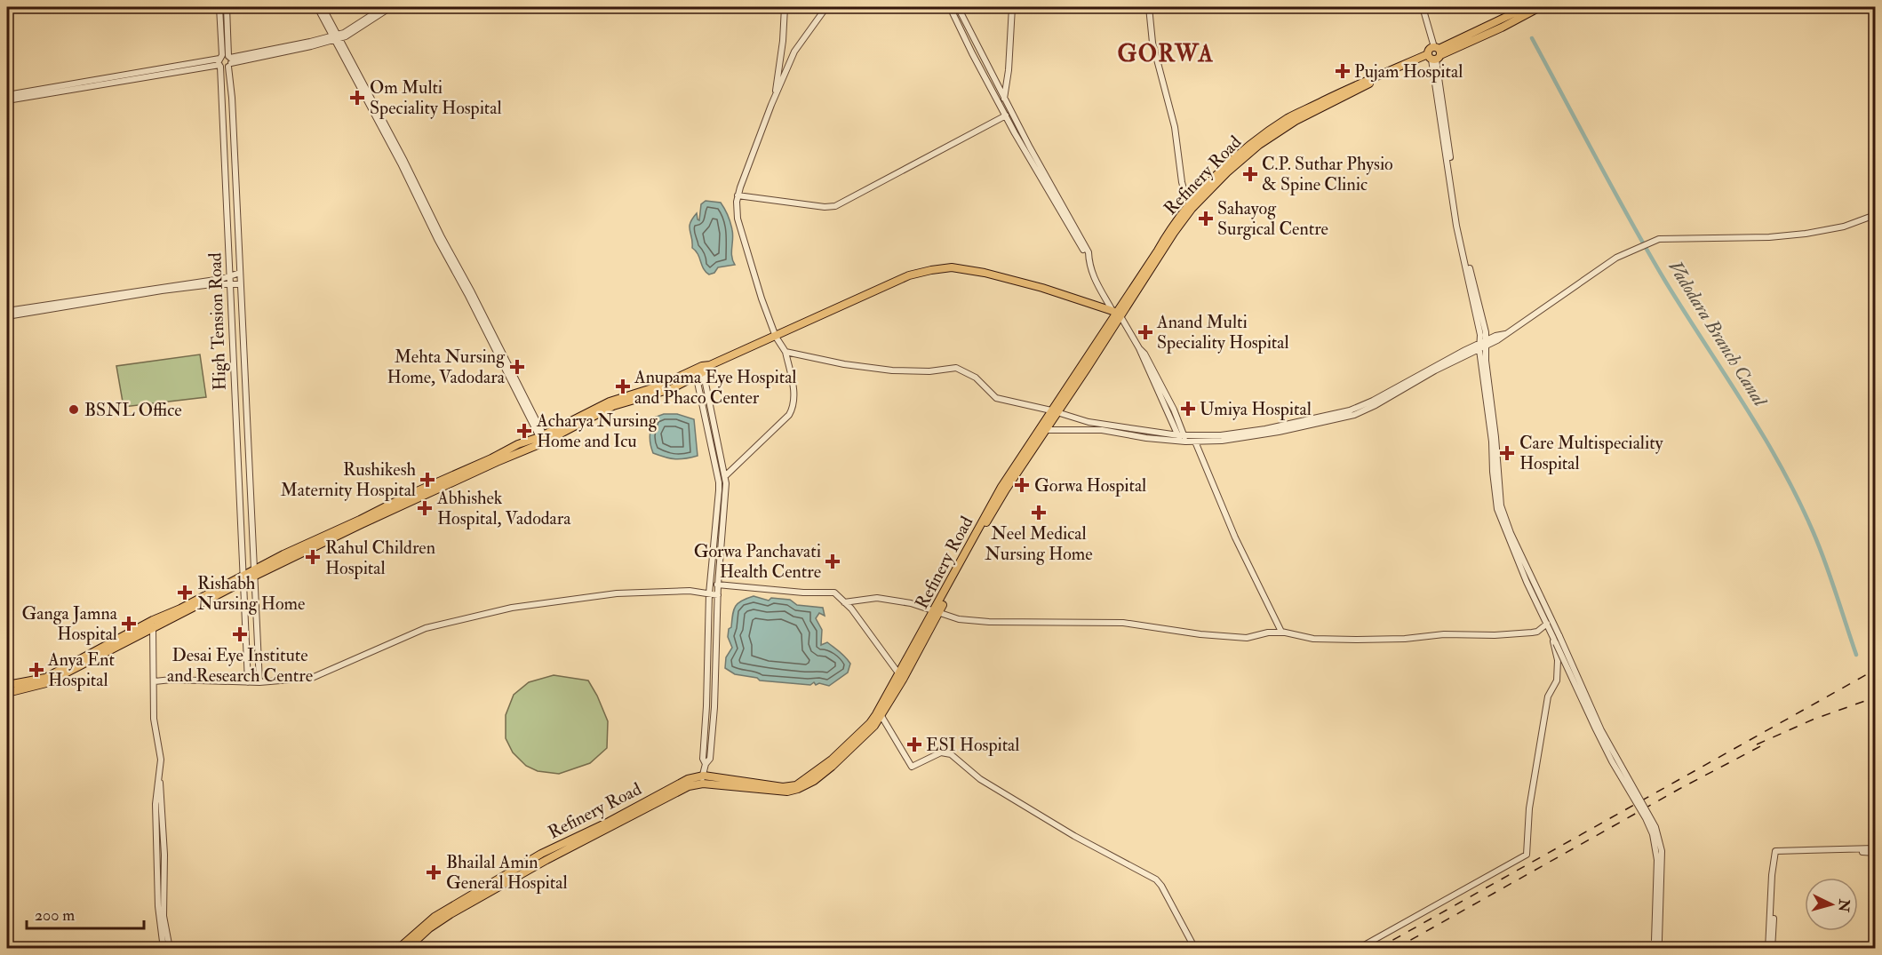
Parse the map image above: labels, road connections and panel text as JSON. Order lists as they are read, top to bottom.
{
  "streets": {
    "main road": ["Refinery Road"],
    "street": ["High Tension Road"]
  },
  "districts": ["GORWA"],
  "water": ["Vadodara Branch Canal"],
  "places": {
    "health": [
      "Pujam Hospital",
      "Om Multi Speciality Hospital",
      "C.P. Suthar Physio & Spine Clinic",
      "Sahayog Surgical Centre",
      "Anand Multi Speciality Hospital",
      "Mehta Nursing Home, Vadodara",
      "Anupama Eye Hospital and Phaco Center",
      "Umiya Hospital",
      "Acharya Nursing Home and Icu",
      "Care Multispeciality Hospital",
      "Rushikesh Maternity Hospital",
      "Gorwa Hospital",
      "Abhishek Hospital, Vadodara",
      "Neel Medical Nursing Home",
      "Rahul Children Hospital",
      "Gorwa Panchavati Health Centre",
      "Rishabh Nursing Home",
      "Ganga Jamna Hospital",
      "Desai Eye Institute and Research Centre",
      "Anya Ent Hospital",
      "ESI Hospital",
      "Bhailal Amin General Hospital"
    ],
    "other": ["BSNL Office"]
  },
  "scale_bar": "200 m",
  "north": "right"
}
